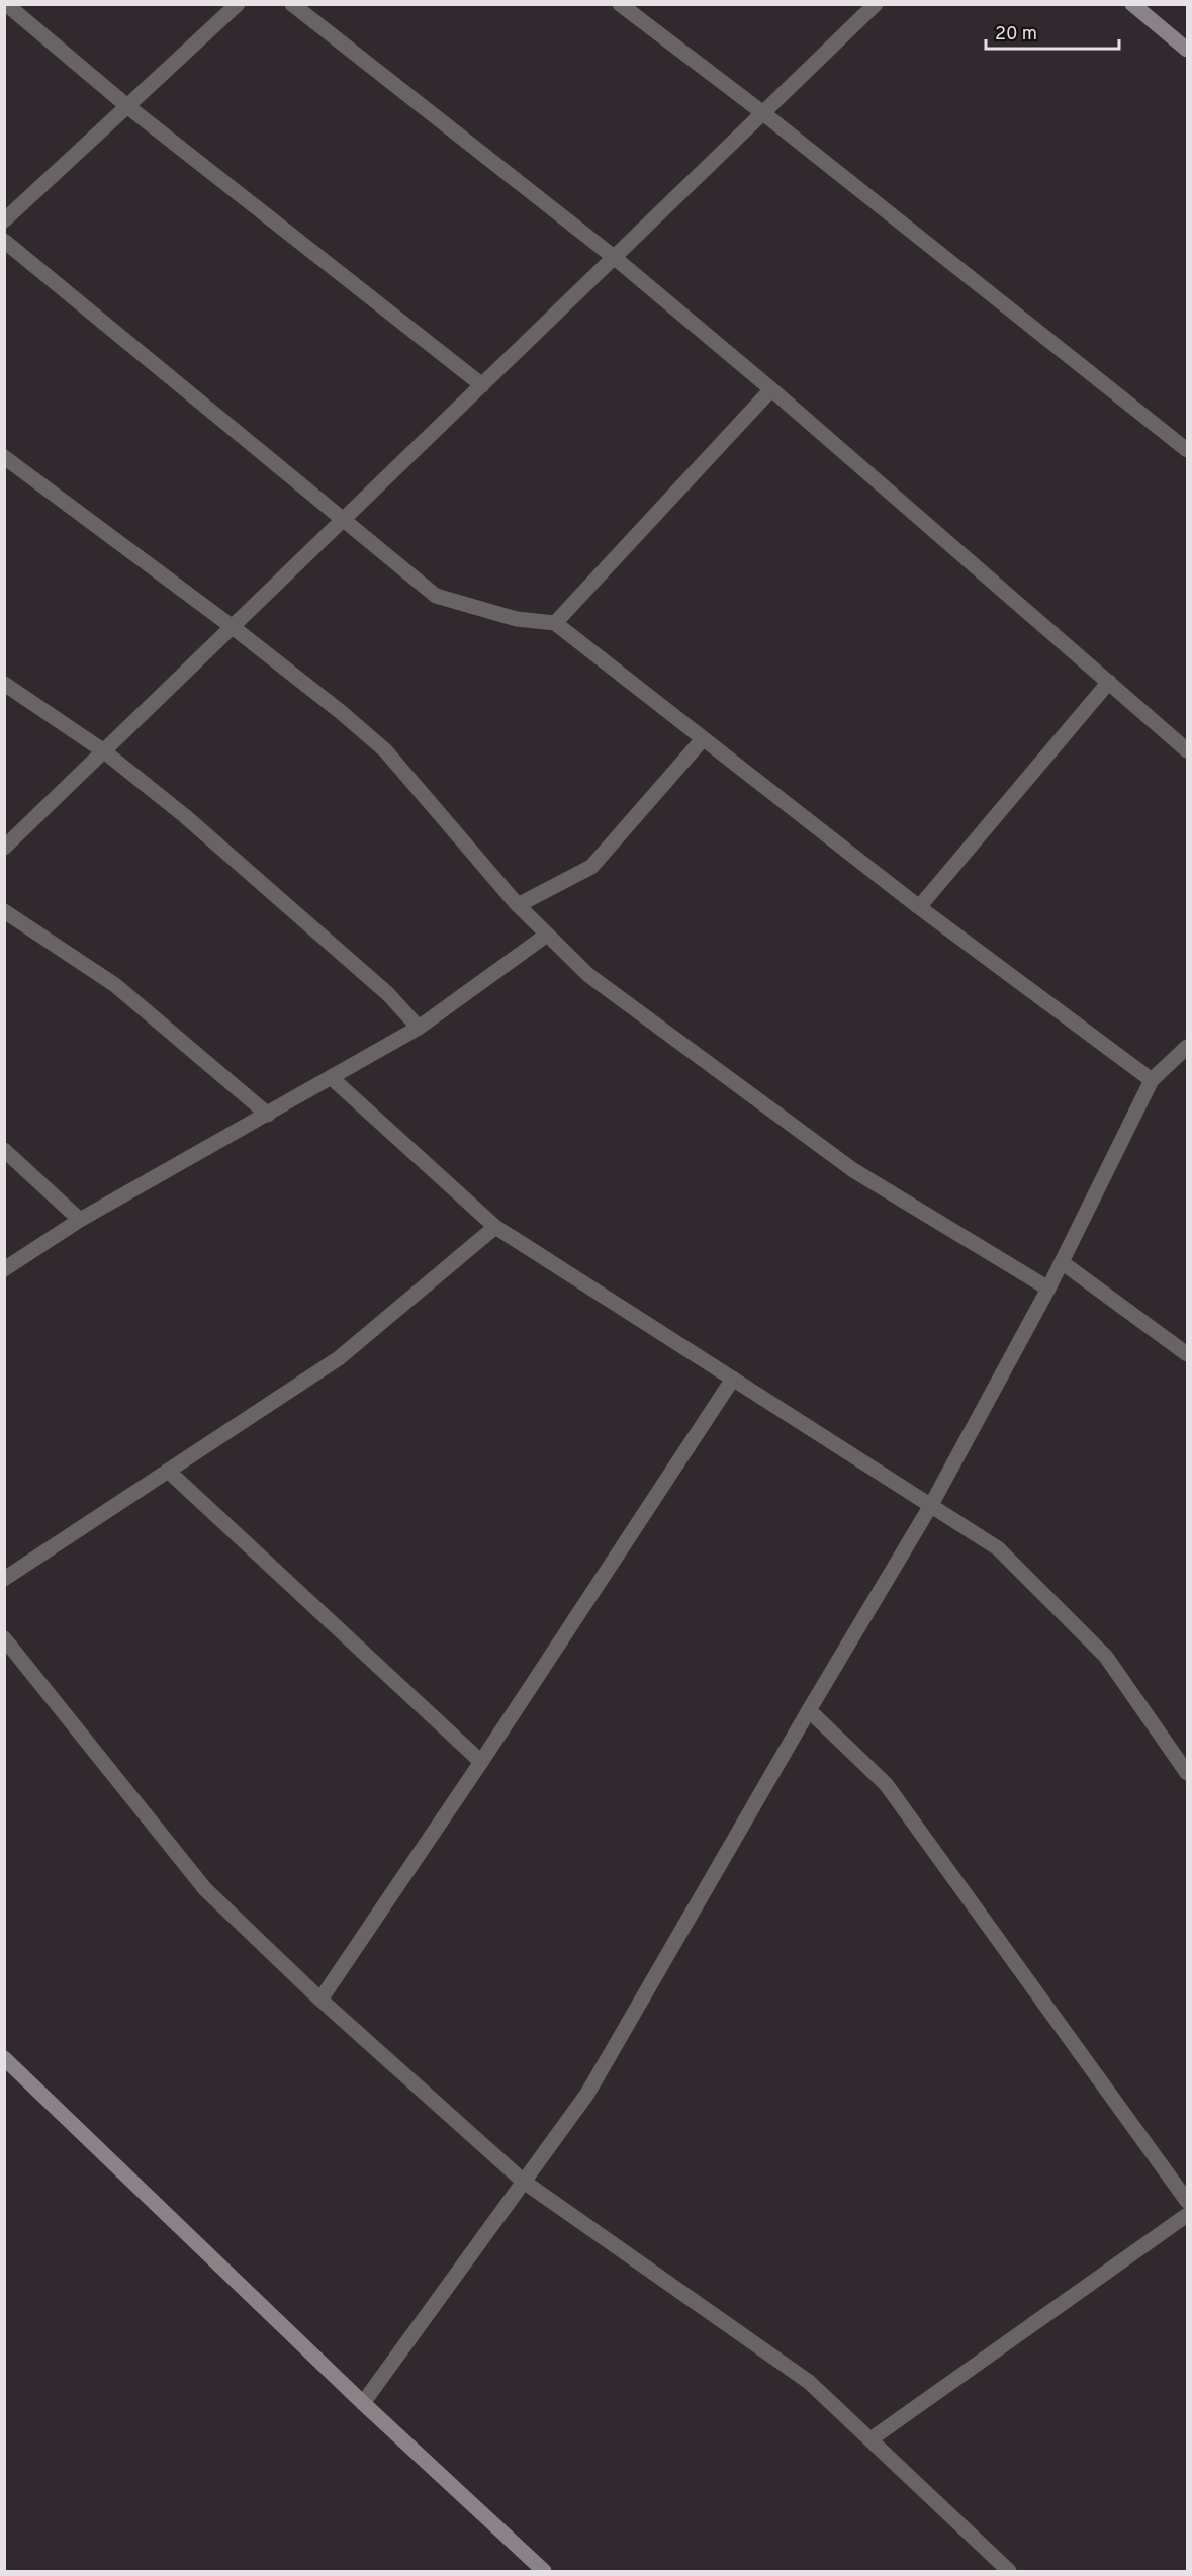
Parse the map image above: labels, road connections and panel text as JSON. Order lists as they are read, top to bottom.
{
  "scale_bar": "20 m"
}
